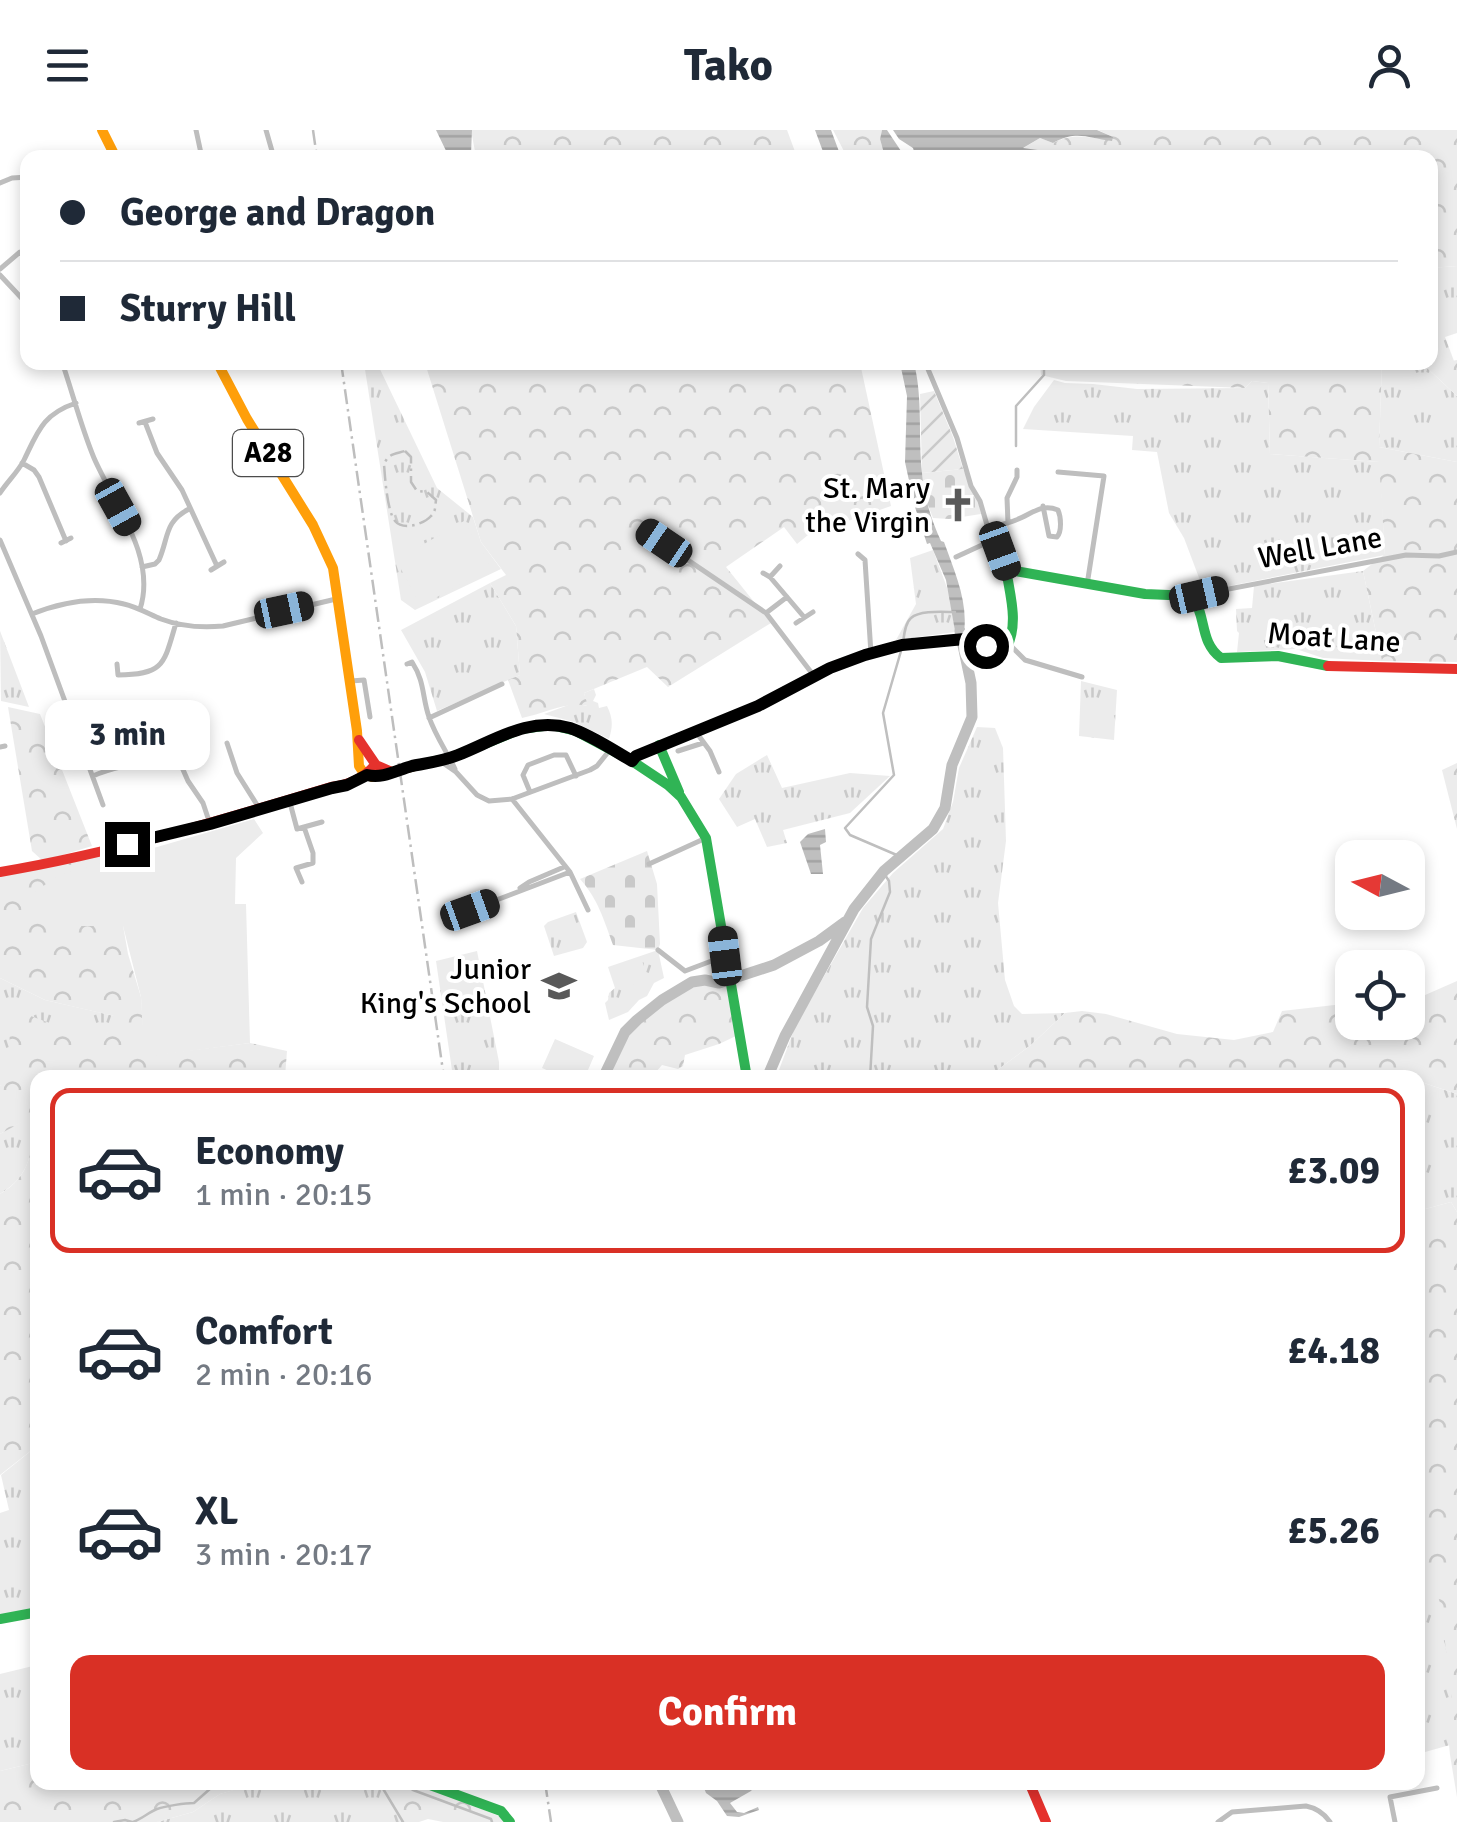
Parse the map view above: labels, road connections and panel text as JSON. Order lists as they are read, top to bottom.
{
  "streets": {
    "main road": ["A28", "Moat Lane"],
    "street": ["Well Lane"]
  },
  "crossings": [
    ["Well Lane", "Moat Lane"]
  ],
  "places": {
    "church": ["St. Mary the Virgin"],
    "school or university": ["Junior King's School"]
  },
  "north": "left",
  "page": {
    "header": "Tako",
    "banner": ["George and Dragon", "Sturry Hill"],
    "bubble": "3 min",
    "list": [
      {
        "name": "Economy",
        "note": "1 min · 20:15",
        "value": "£3.09"
      },
      {
        "name": "Comfort",
        "note": "2 min · 20:16",
        "value": "£4.18"
      },
      {
        "name": "XL",
        "note": "3 min · 20:17",
        "value": "£5.26"
      }
    ],
    "buttons": "Confirm"
  }
}
